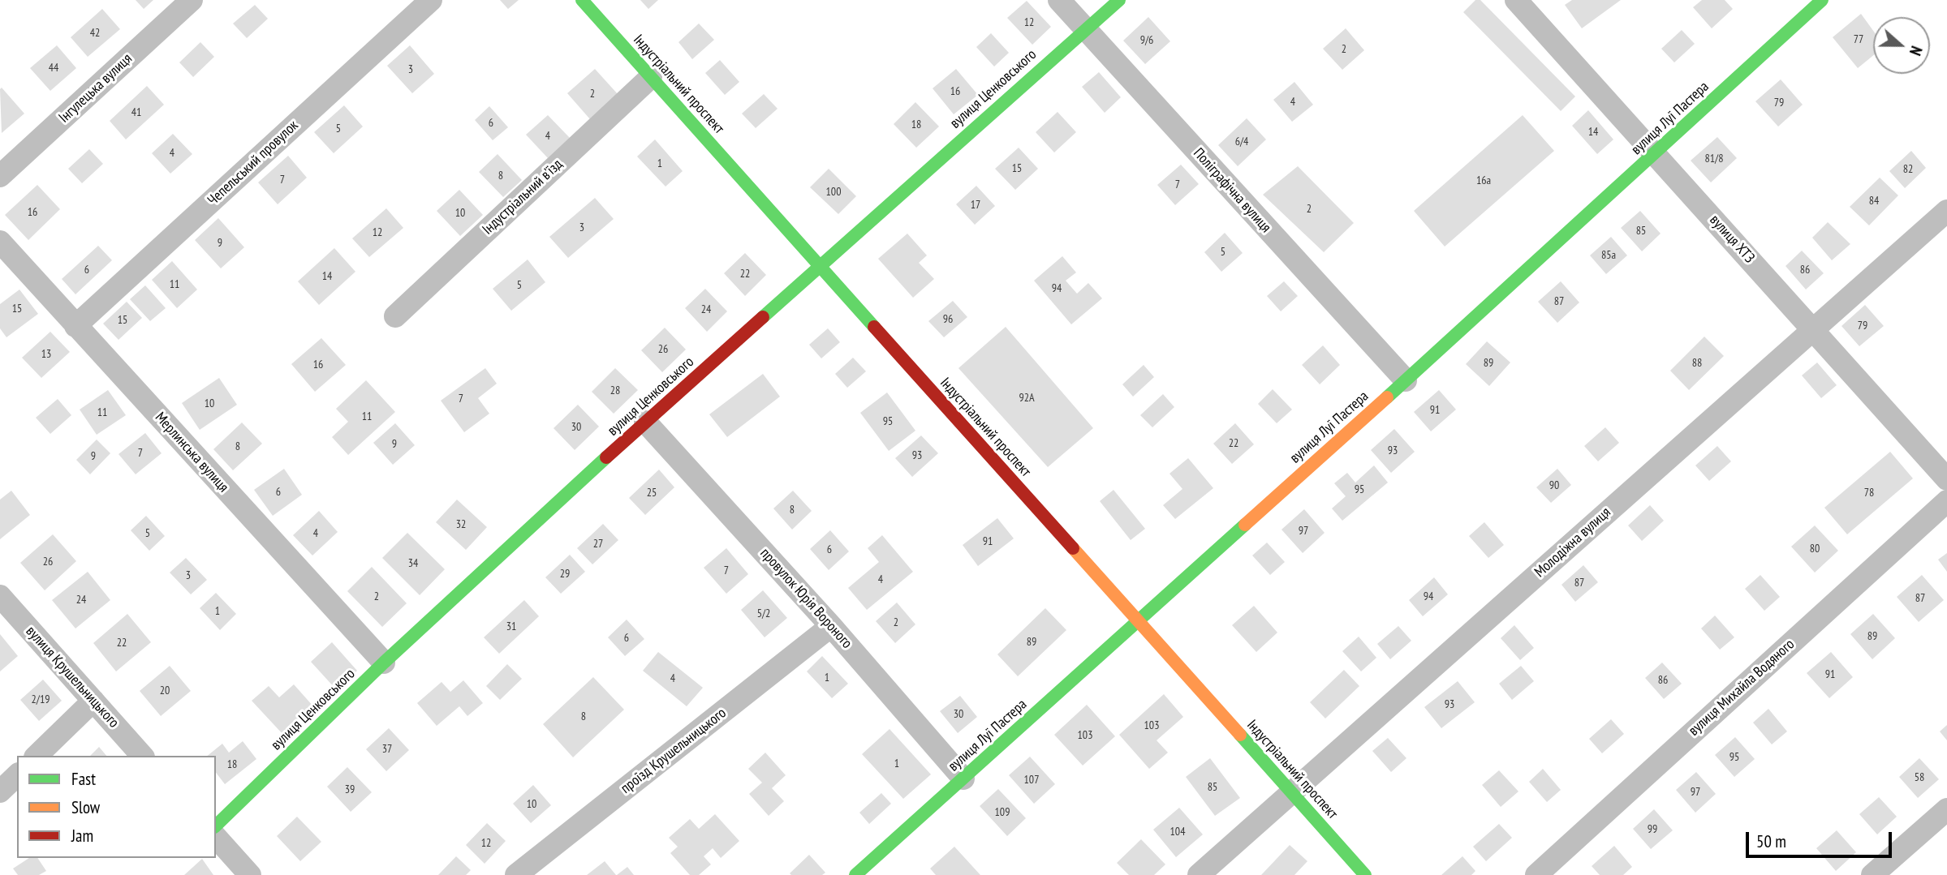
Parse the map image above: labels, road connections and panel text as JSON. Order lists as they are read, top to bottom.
{
  "streets": {
    "street": [
      "Індустріальний проспект",
      "Інгулецька вулиця",
      "вулиця Ценковського",
      "вулиця Луї Пастера",
      "Чепельський провулок",
      "Поліграфічна вулиця",
      "Індустріальний в’їзд",
      "вулиця ХТЗ",
      "Мерлинська вулиця",
      "Молодіжна вулиця",
      "провулок Юрія Вороного",
      "вулиця Крушельницького",
      "вулиця Михайла Водяного",
      "проїзд Крушельницького"
    ]
  },
  "crossings": [
    ["Індустріальний проспект", "вулиця Ценковського"],
    ["Індустріальний проспект", "вулиця Луї Пастера"],
    ["Індустріальний проспект", "Індустріальний в’їзд"],
    ["Індустріальний проспект", "Молодіжна вулиця"],
    ["вулиця Ценковського", "Поліграфічна вулиця"],
    ["вулиця Ценковського", "Мерлинська вулиця"],
    ["вулиця Ценковського", "провулок Юрія Вороного"],
    ["вулиця Луї Пастера", "Поліграфічна вулиця"],
    ["вулиця Луї Пастера", "вулиця ХТЗ"],
    ["вулиця Луї Пастера", "провулок Юрія Вороного"],
    ["Чепельський провулок", "Мерлинська вулиця"],
    ["вулиця ХТЗ", "Молодіжна вулиця"],
    ["провулок Юрія Вороного", "проїзд Крушельницького"]
  ],
  "house_numbers": [
    "12",
    "42",
    "77",
    "9/6",
    "2",
    "44",
    "3",
    "16",
    "2",
    "4",
    "79",
    "41",
    "6",
    "18",
    "5",
    "14",
    "4",
    "6/4",
    "4",
    "81/8",
    "1",
    "15",
    "82",
    "8",
    "7",
    "16а",
    "7",
    "100",
    "84",
    "17",
    "2",
    "16",
    "10",
    "3",
    "85",
    "12",
    "9",
    "5",
    "85а",
    "6",
    "86",
    "22",
    "14",
    "11",
    "5",
    "94",
    "87",
    "15",
    "24",
    "96",
    "15",
    "79",
    "26",
    "13",
    "89",
    "88",
    "16",
    "28",
    "92А",
    "7",
    "10",
    "91",
    "11",
    "11",
    "95",
    "30",
    "22",
    "9",
    "8",
    "93",
    "7",
    "93",
    "9",
    "90",
    "95",
    "6",
    "25",
    "78",
    "8",
    "32",
    "97",
    "5",
    "4",
    "91",
    "27",
    "80",
    "6",
    "26",
    "34",
    "7",
    "29",
    "3",
    "4",
    "87",
    "2",
    "94",
    "87",
    "24",
    "1",
    "5/2",
    "2",
    "31",
    "89",
    "6",
    "89",
    "22",
    "91",
    "1",
    "4",
    "86",
    "20",
    "2/19",
    "93",
    "30",
    "8",
    "103",
    "103",
    "37",
    "95",
    "1",
    "18",
    "58",
    "107",
    "85",
    "39",
    "97",
    "10",
    "109",
    "99",
    "104",
    "12"
  ],
  "legend": ["Fast", "Slow", "Jam"],
  "scale_bar": "50 m",
  "north": "right"
}
